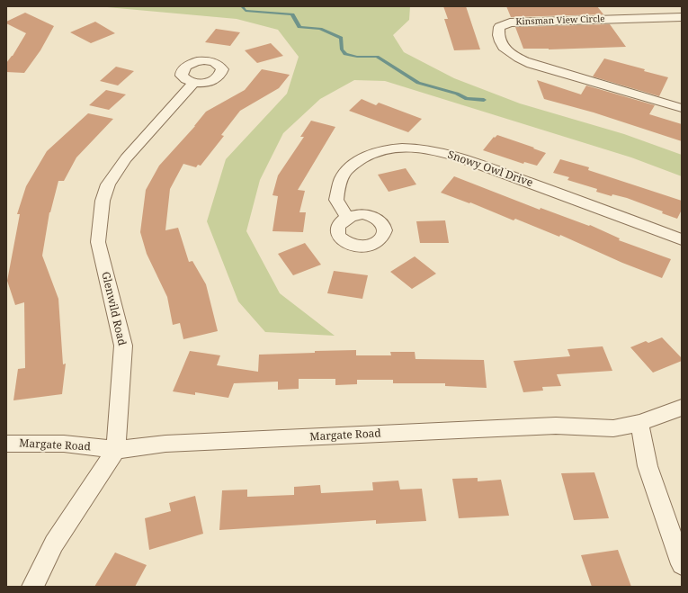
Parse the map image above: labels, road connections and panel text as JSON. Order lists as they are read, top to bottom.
{
  "streets": {
    "street": [
      "Kinsman View Circle",
      "Snowy Owl Drive",
      "Glenwild Road",
      "Margate Road"
    ]
  },
  "crossings": [
    ["Glenwild Road", "Margate Road"]
  ]
}
